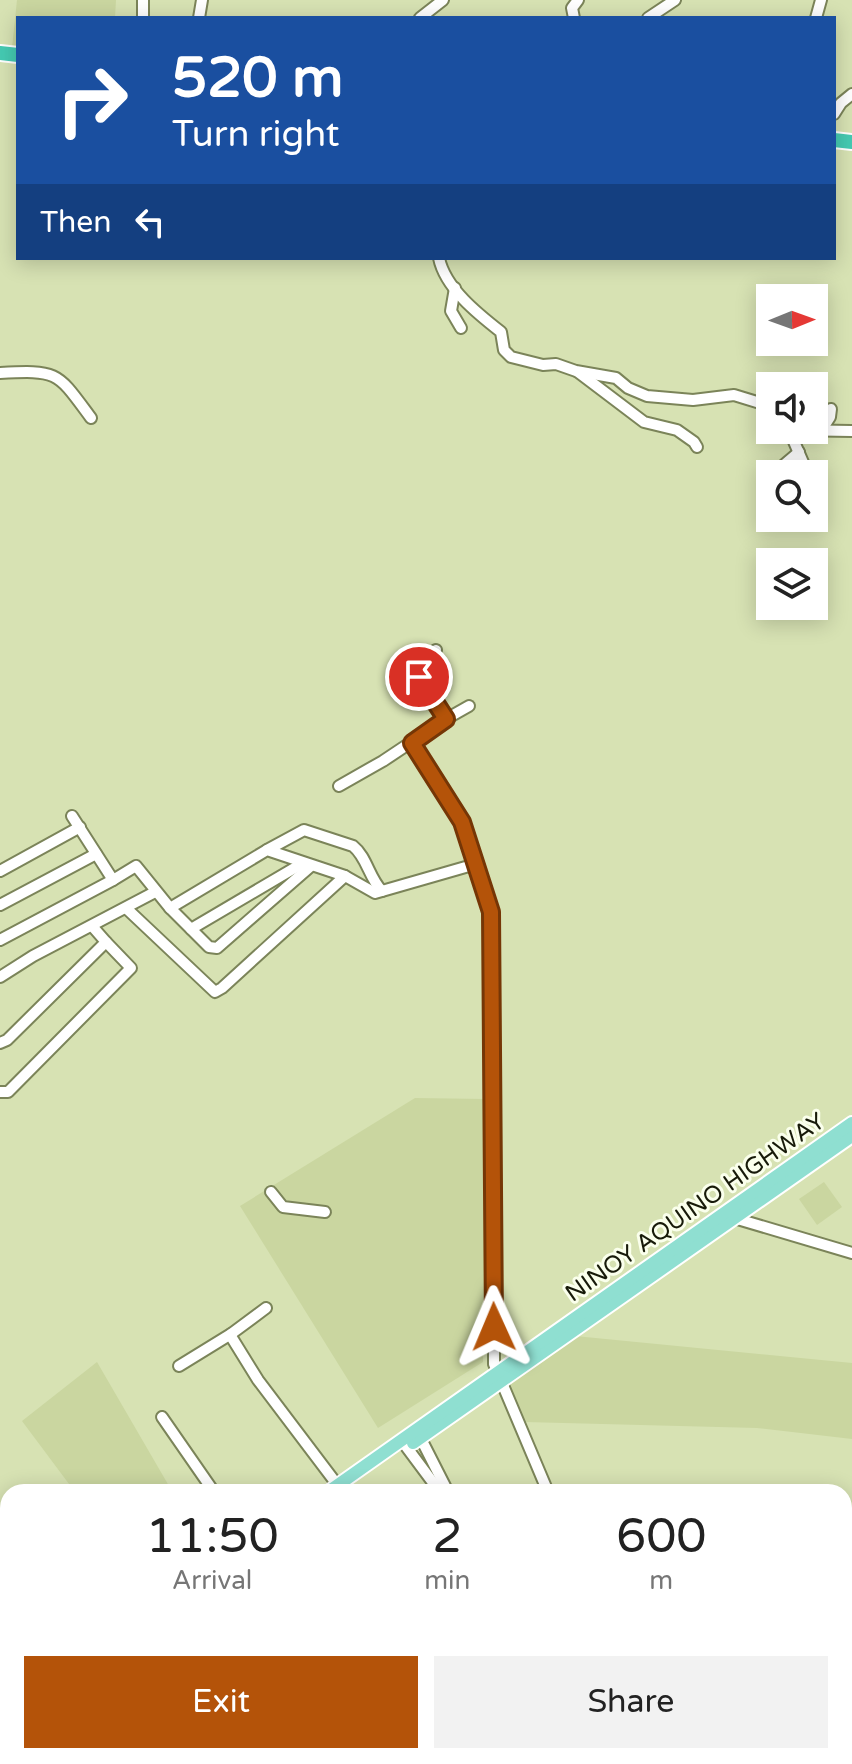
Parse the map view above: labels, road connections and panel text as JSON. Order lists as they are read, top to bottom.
{
  "streets": {
    "main road": ["NINOY AQUINO HIGHWAY"]
  },
  "north": "right",
  "page": {
    "turn": ["520 m", "Turn right"],
    "then": "Then",
    "eta": [
      "11:50",
      "Arrival",
      "2",
      "min",
      "600",
      "m"
    ],
    "buttons": ["Exit", "Share"]
  }
}
